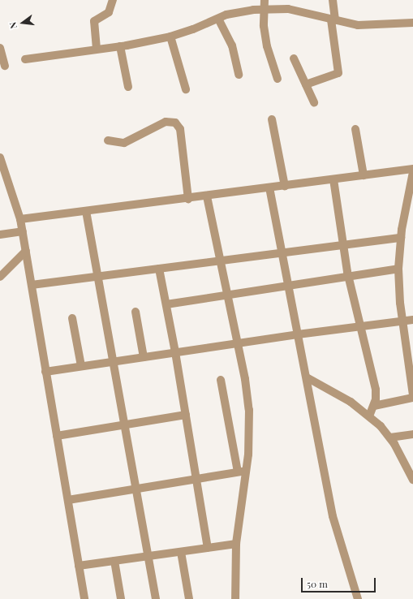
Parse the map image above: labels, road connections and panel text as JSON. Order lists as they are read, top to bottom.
{
  "scale_bar": "50 m",
  "north": "left"
}
